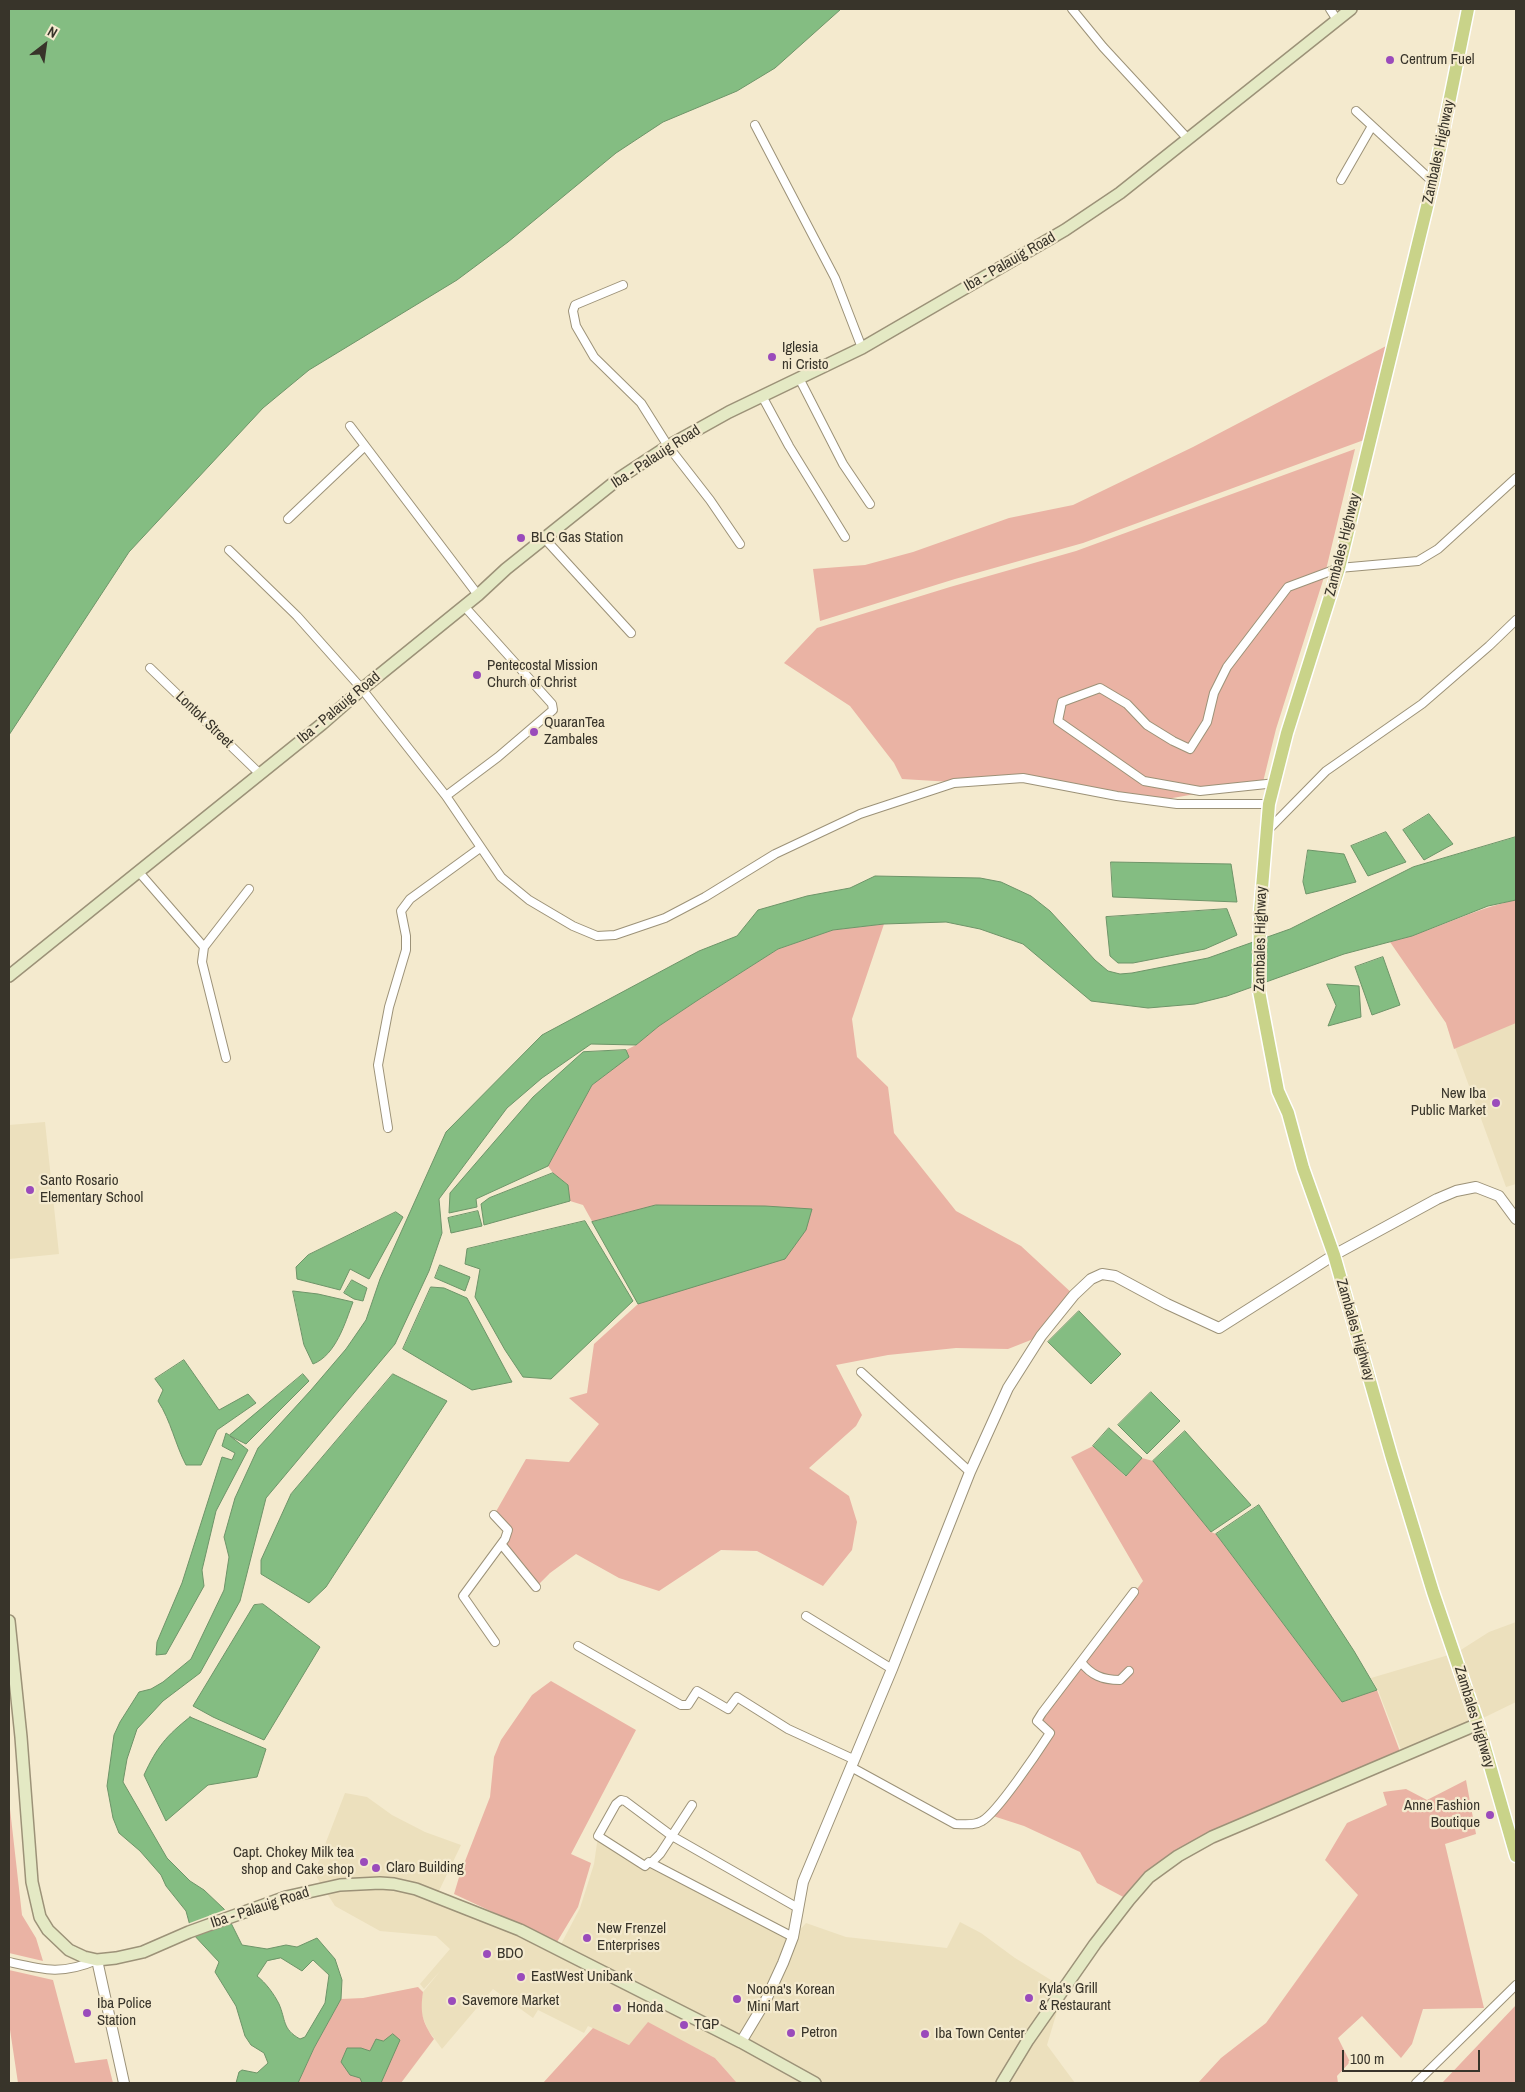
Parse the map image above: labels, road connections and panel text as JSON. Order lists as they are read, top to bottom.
{
  "streets": {
    "main road": ["Zambales Highway", "Iba - Palauig Road"],
    "street": ["Lontok Street"]
  },
  "crossings": [
    ["Iba - Palauig Road", "Lontok Street"]
  ],
  "places": [
    "Centrum Fuel",
    "Iglesia ni Cristo",
    "BLC Gas Station",
    "Pentecostal Mission Church of Christ",
    "QuaranTea Zambales",
    "New Iba Public Market",
    "Santo Rosario Elementary School",
    "Anne Fashion Boutique",
    "Capt. Chokey Milk tea shop and Cake shop",
    "Claro Building",
    "New Frenzel Enterprises",
    "BDO",
    "EastWest Unibank",
    "Kyla's Grill & Restaurant",
    "Noona's Korean Mini Mart",
    "Savemore Market",
    "Honda",
    "Iba Police Station",
    "TGP",
    "Petron",
    "Iba Town Center"
  ],
  "scale_bar": "100 m",
  "north": "top right"
}
